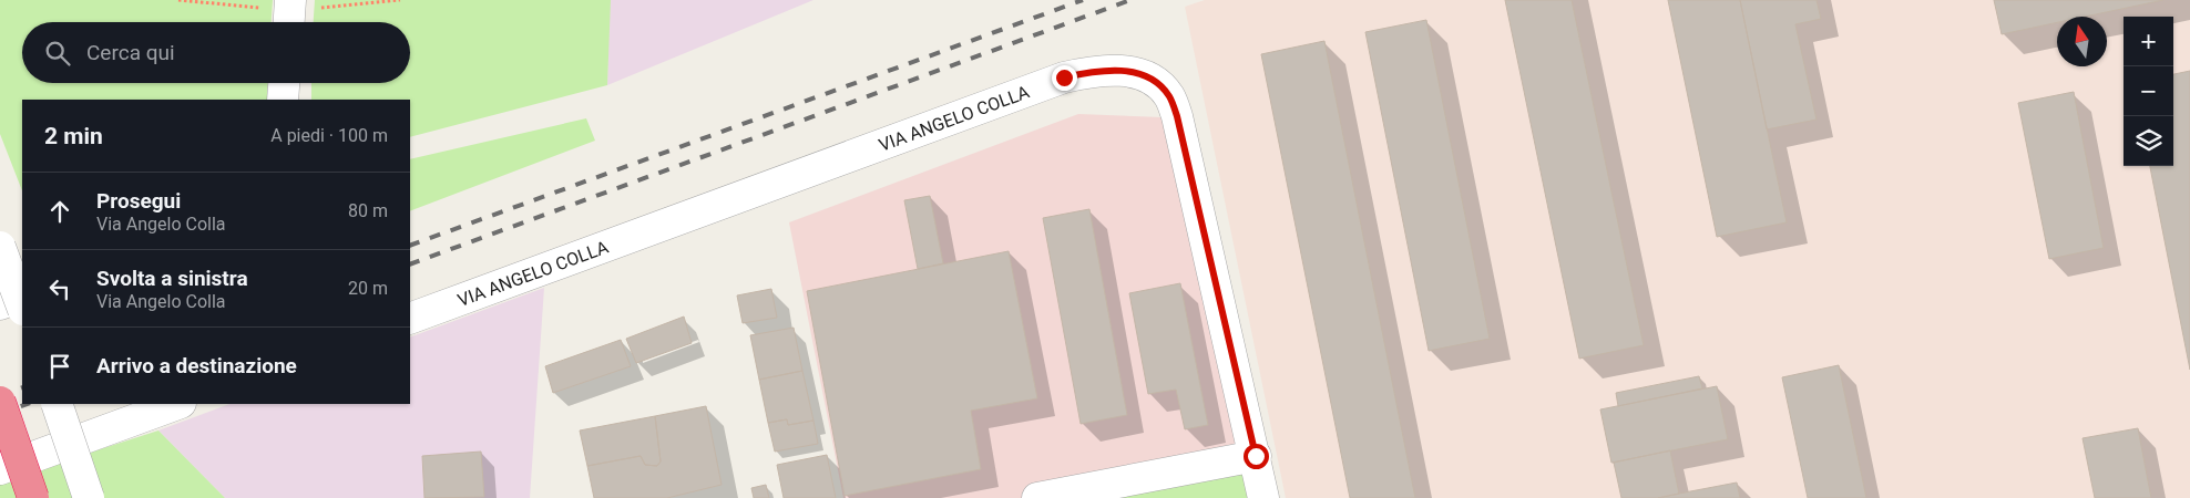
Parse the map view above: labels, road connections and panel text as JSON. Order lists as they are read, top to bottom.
{
  "streets": {
    "street": ["VIA ANGELO COLLA"]
  },
  "north": "top",
  "page": {
    "map_buttons": ["+", "−"],
    "search": "Cerca qui",
    "heading": ["2 min", "A piedi · 100 m"],
    "list": [
      ["Prosegui", "Via Angelo Colla", "80 m"],
      ["Svolta a sinistra", "Via Angelo Colla", "20 m"],
      "Arrivo a destinazione"
    ]
  }
}
